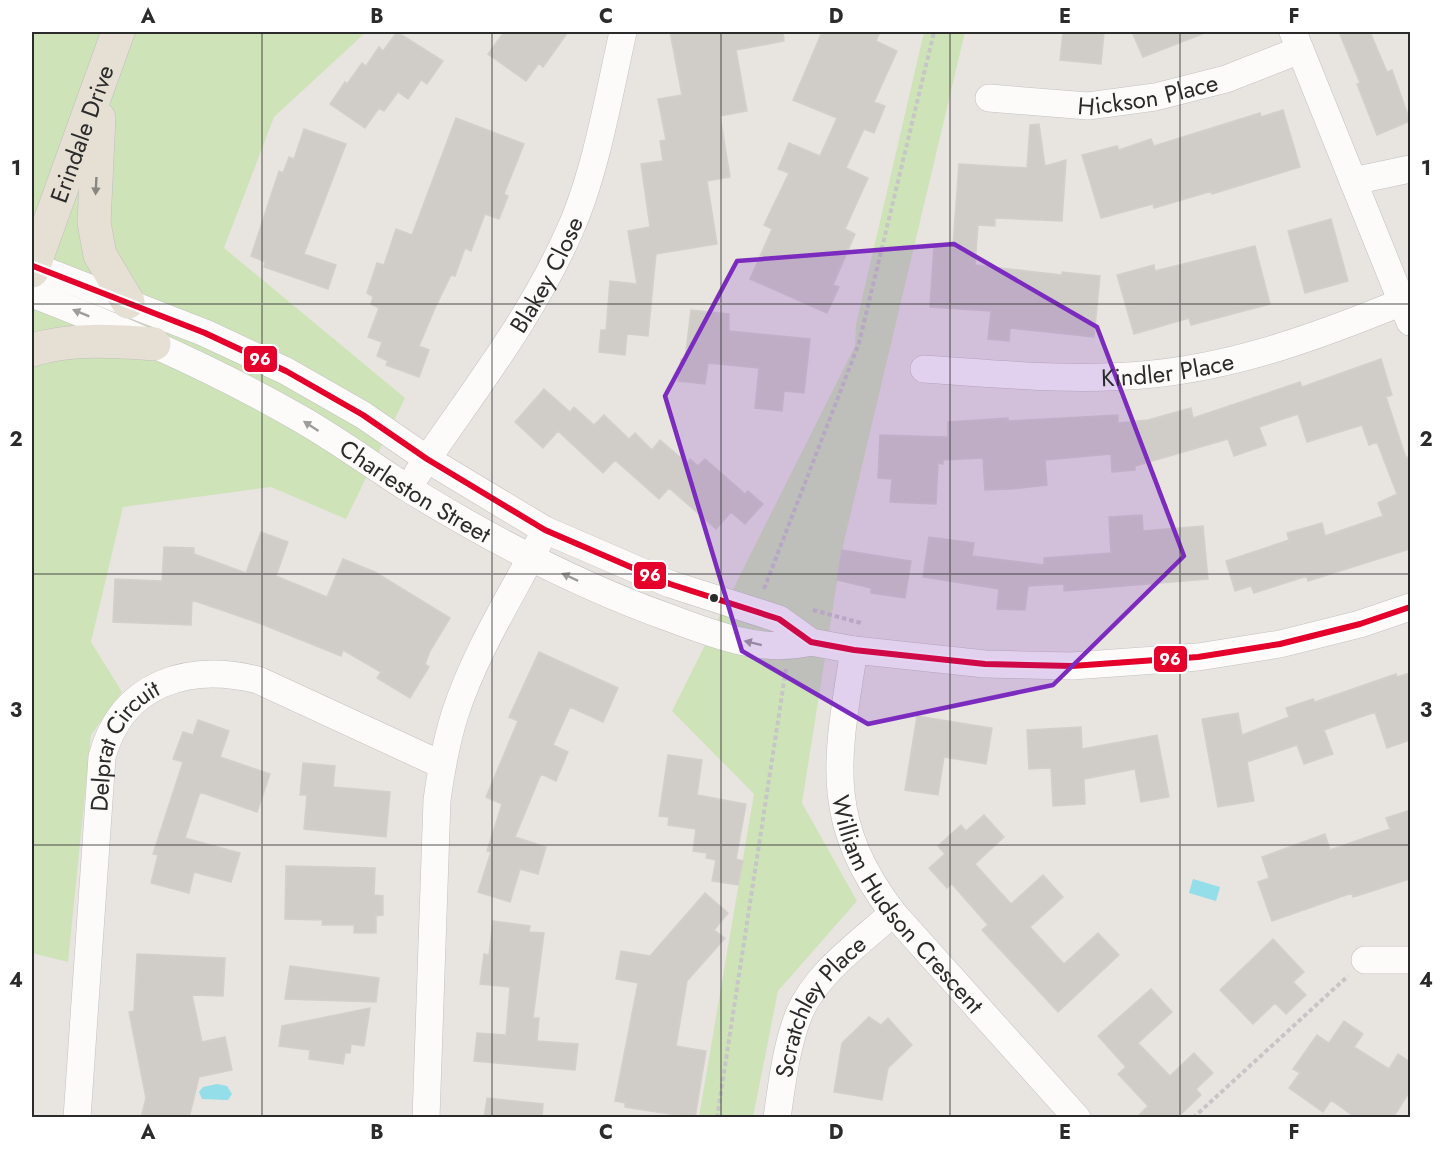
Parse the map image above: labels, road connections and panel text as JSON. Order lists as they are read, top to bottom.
{
  "streets": {
    "main road": ["Erindale Drive"],
    "street": [
      "Hickson Place",
      "Blakey Close",
      "Kindler Place",
      "Charleston Street",
      "Delprat Circuit",
      "William Hudson Crescent",
      "Scratchley Place"
    ]
  },
  "crossings": [
    ["Erindale Drive", "Charleston Street"],
    ["Blakey Close", "Charleston Street"],
    ["Charleston Street", "William Hudson Crescent"],
    ["William Hudson Crescent", "Scratchley Place"]
  ],
  "lines": ["transit line 96"],
  "grid": {
    "columns": [
      "A",
      "B",
      "C",
      "D",
      "E",
      "F"
    ],
    "rows": [
      "1",
      "2",
      "3",
      "4"
    ]
  }
}
